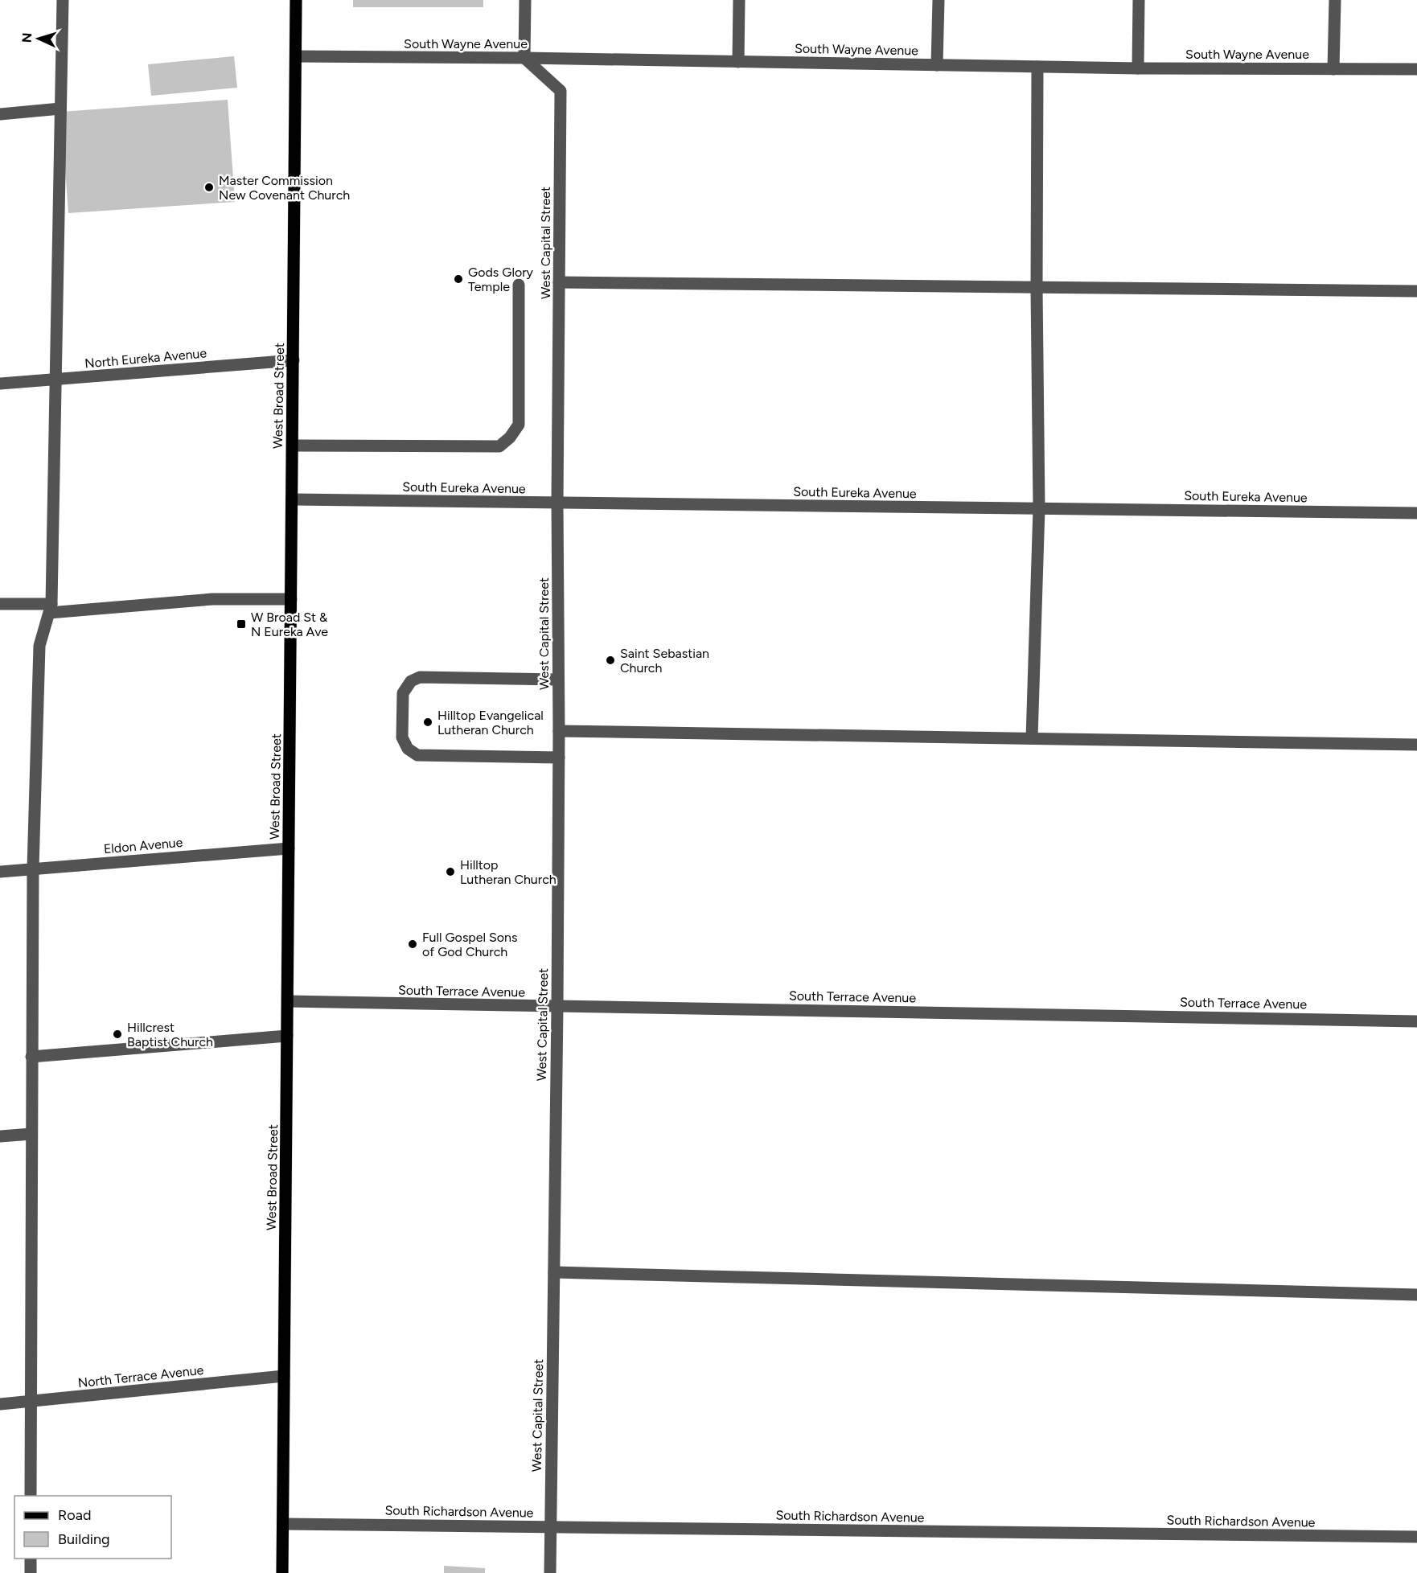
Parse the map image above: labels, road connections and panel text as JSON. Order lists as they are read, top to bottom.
{
  "streets": {
    "main road": ["West Broad Street"],
    "street": [
      "South Wayne Avenue",
      "West Capital Street",
      "North Eureka Avenue",
      "South Eureka Avenue",
      "Eldon Avenue",
      "South Terrace Avenue",
      "North Terrace Avenue",
      "South Richardson Avenue"
    ]
  },
  "crossings": [
    ["South Wayne Avenue", "West Capital Street"],
    ["South Wayne Avenue", "West Broad Street"],
    ["West Capital Street", "South Eureka Avenue"],
    ["West Capital Street", "South Terrace Avenue"],
    ["West Capital Street", "South Richardson Avenue"],
    ["North Eureka Avenue", "West Broad Street"],
    ["West Broad Street", "South Eureka Avenue"],
    ["West Broad Street", "Eldon Avenue"],
    ["West Broad Street", "South Terrace Avenue"],
    ["West Broad Street", "North Terrace Avenue"],
    ["West Broad Street", "South Richardson Avenue"]
  ],
  "places": {
    "other": [
      "Master Commission New Covenant Church",
      "Gods Glory Temple",
      "Saint Sebastian Church",
      "Hilltop Evangelical Lutheran Church",
      "Hilltop Lutheran Church",
      "Full Gospel Sons of God Church",
      "Hillcrest Baptist Church"
    ],
    "transit": ["W Broad St & N Eureka Ave"]
  },
  "legend": ["Road", "Building"],
  "north": "left"
}
